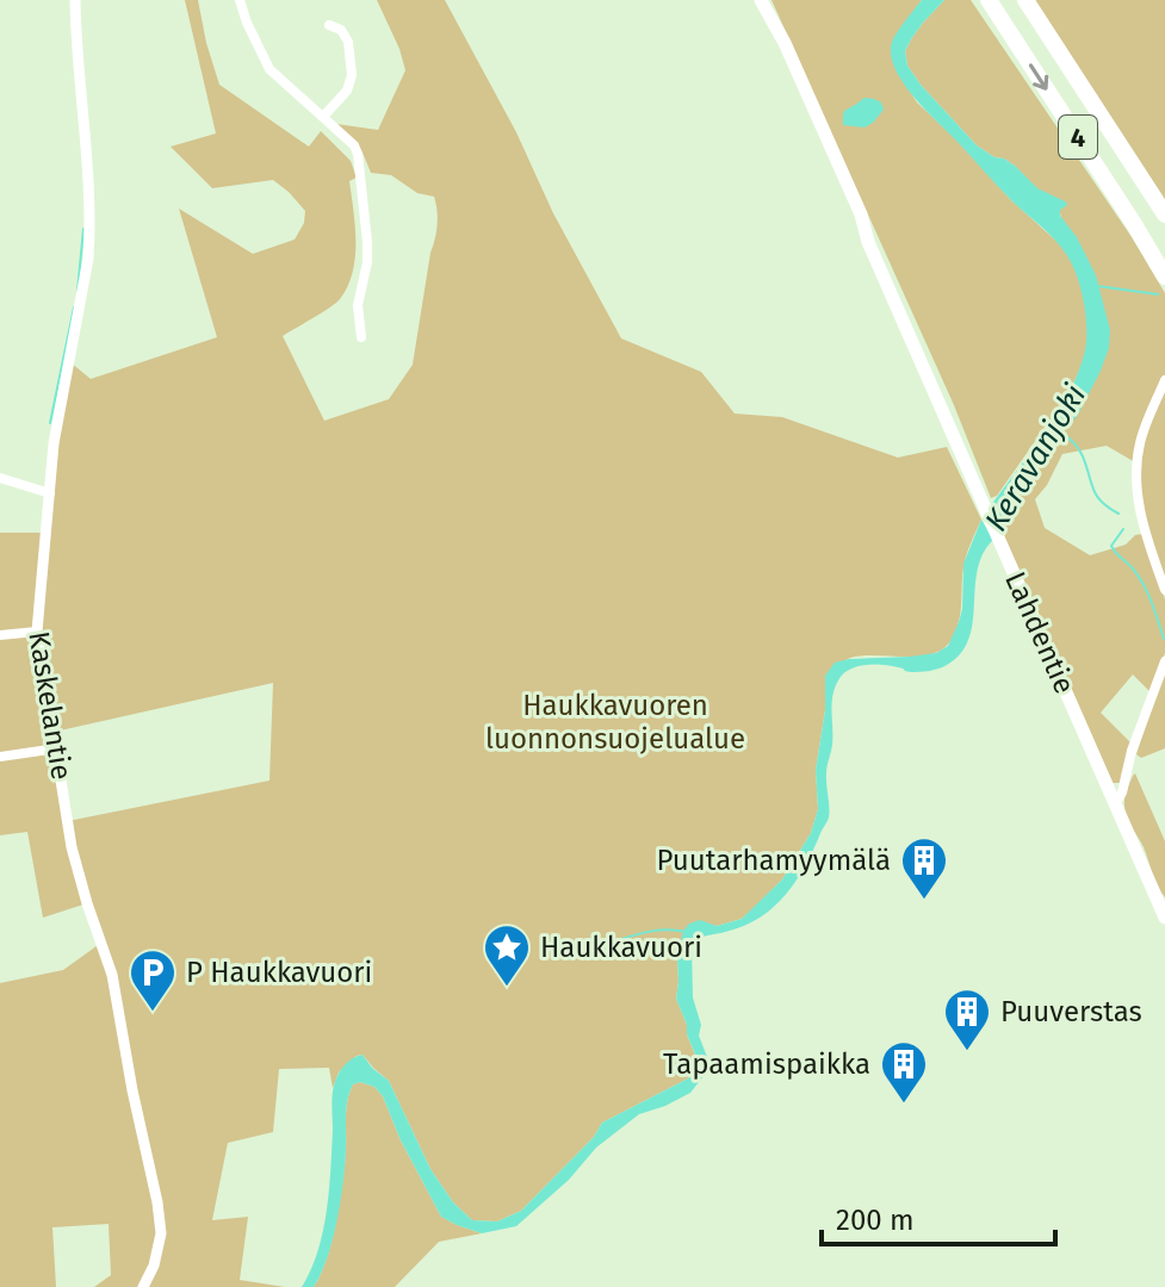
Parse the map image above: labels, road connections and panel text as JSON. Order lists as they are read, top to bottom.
{
  "streets": {
    "highway": ["4"],
    "main road": ["Lahdentie"],
    "street": ["Kaskelantie"]
  },
  "water": ["Keravanjoki"],
  "parks": ["Haukkavuoren luonnonsuojelualue"],
  "places": {
    "building": ["Puutarhamyymälä", "Puuverstas", "Tapaamispaikka"],
    "place": ["Haukkavuori"],
    "parking": ["P Haukkavuori"]
  },
  "scale_bar": "200 m"
}
